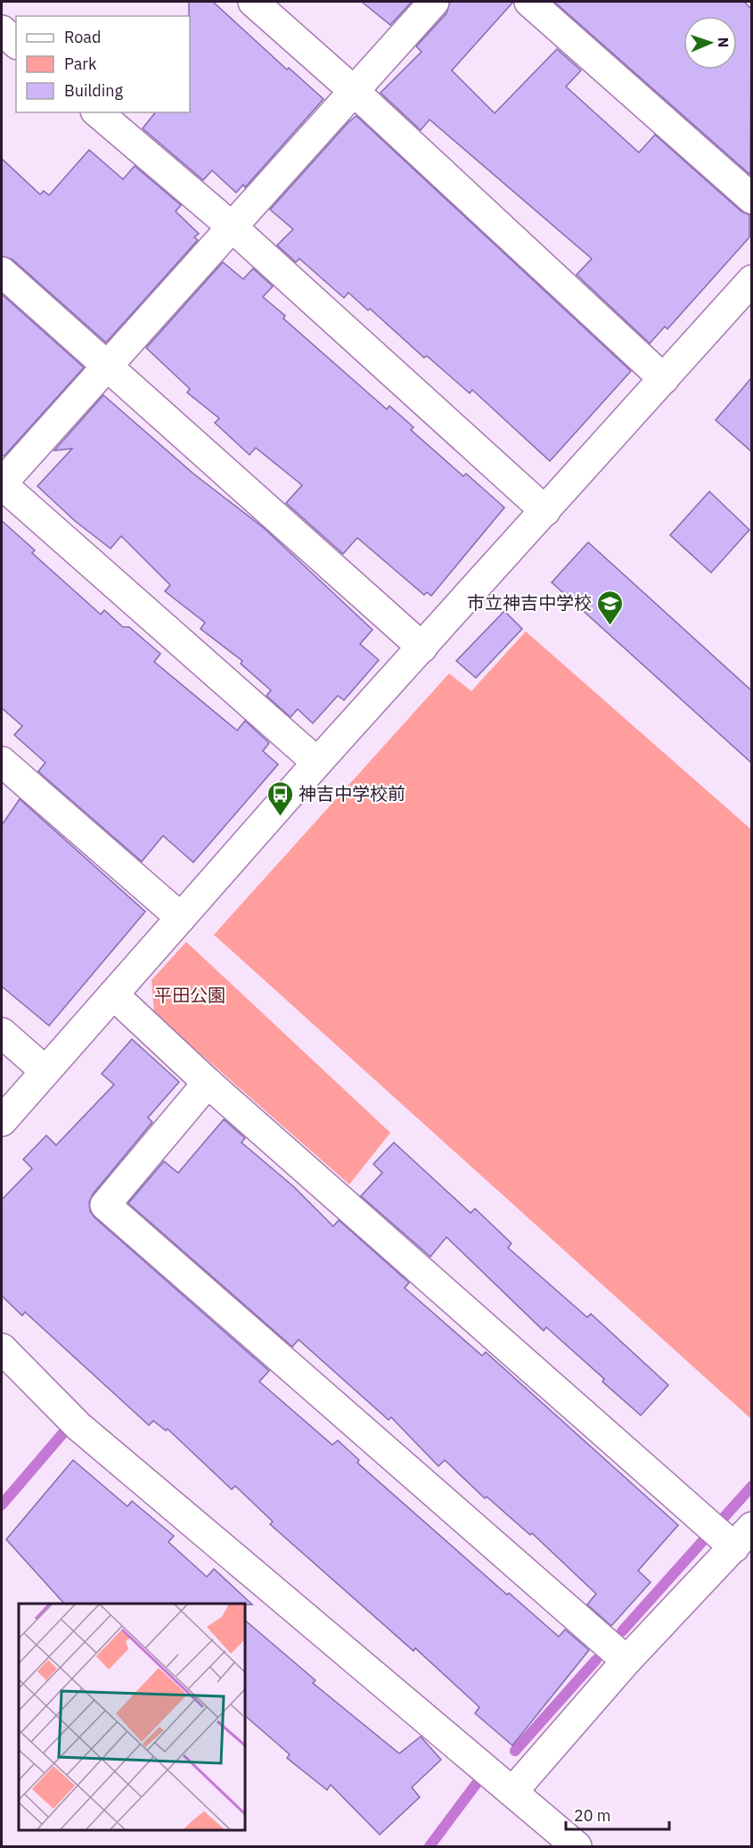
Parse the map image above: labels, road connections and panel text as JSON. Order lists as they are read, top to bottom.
{
  "parks": ["平田公園"],
  "places": {
    "school or university": ["市立神吉中学校"],
    "bus stop": ["神吉中学校前"]
  },
  "legend": ["Road", "Park", "Building"],
  "scale_bar": "20 m",
  "north": "right"
}
